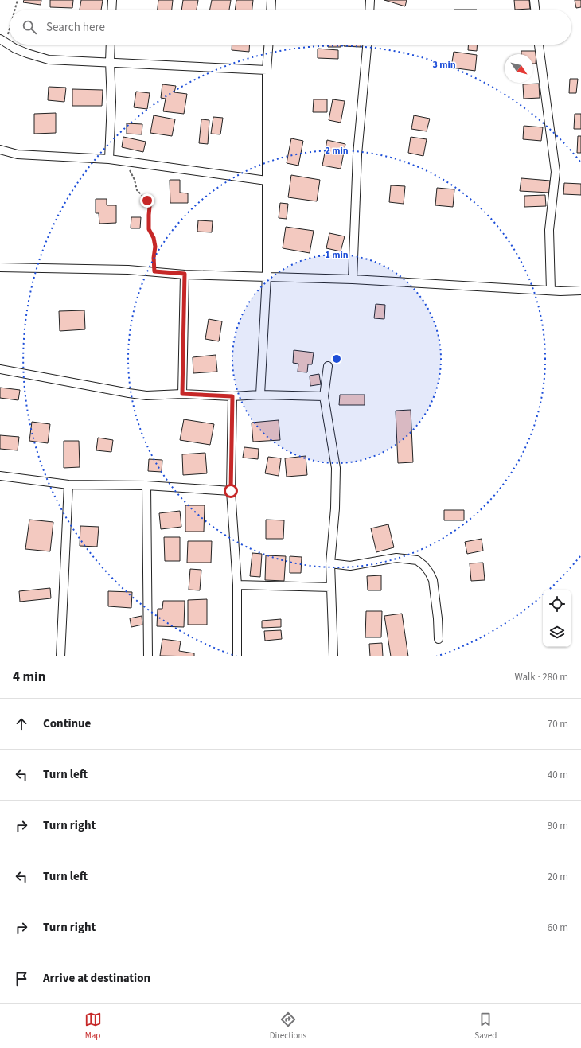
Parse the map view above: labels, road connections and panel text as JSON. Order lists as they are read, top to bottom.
{
  "north": "bottom right",
  "page": {
    "search": "Search here",
    "heading": ["4 min", "Walk · 280 m"],
    "list": [
      ["Continue", "70 m"],
      ["Turn left", "40 m"],
      ["Turn right", "90 m"],
      ["Turn left", "20 m"],
      ["Turn right", "60 m"],
      "Arrive at destination"
    ],
    "nav": ["Map", "Directions", "Saved"]
  },
  "rings": ["3 min", "2 min", "1 min"]
}
